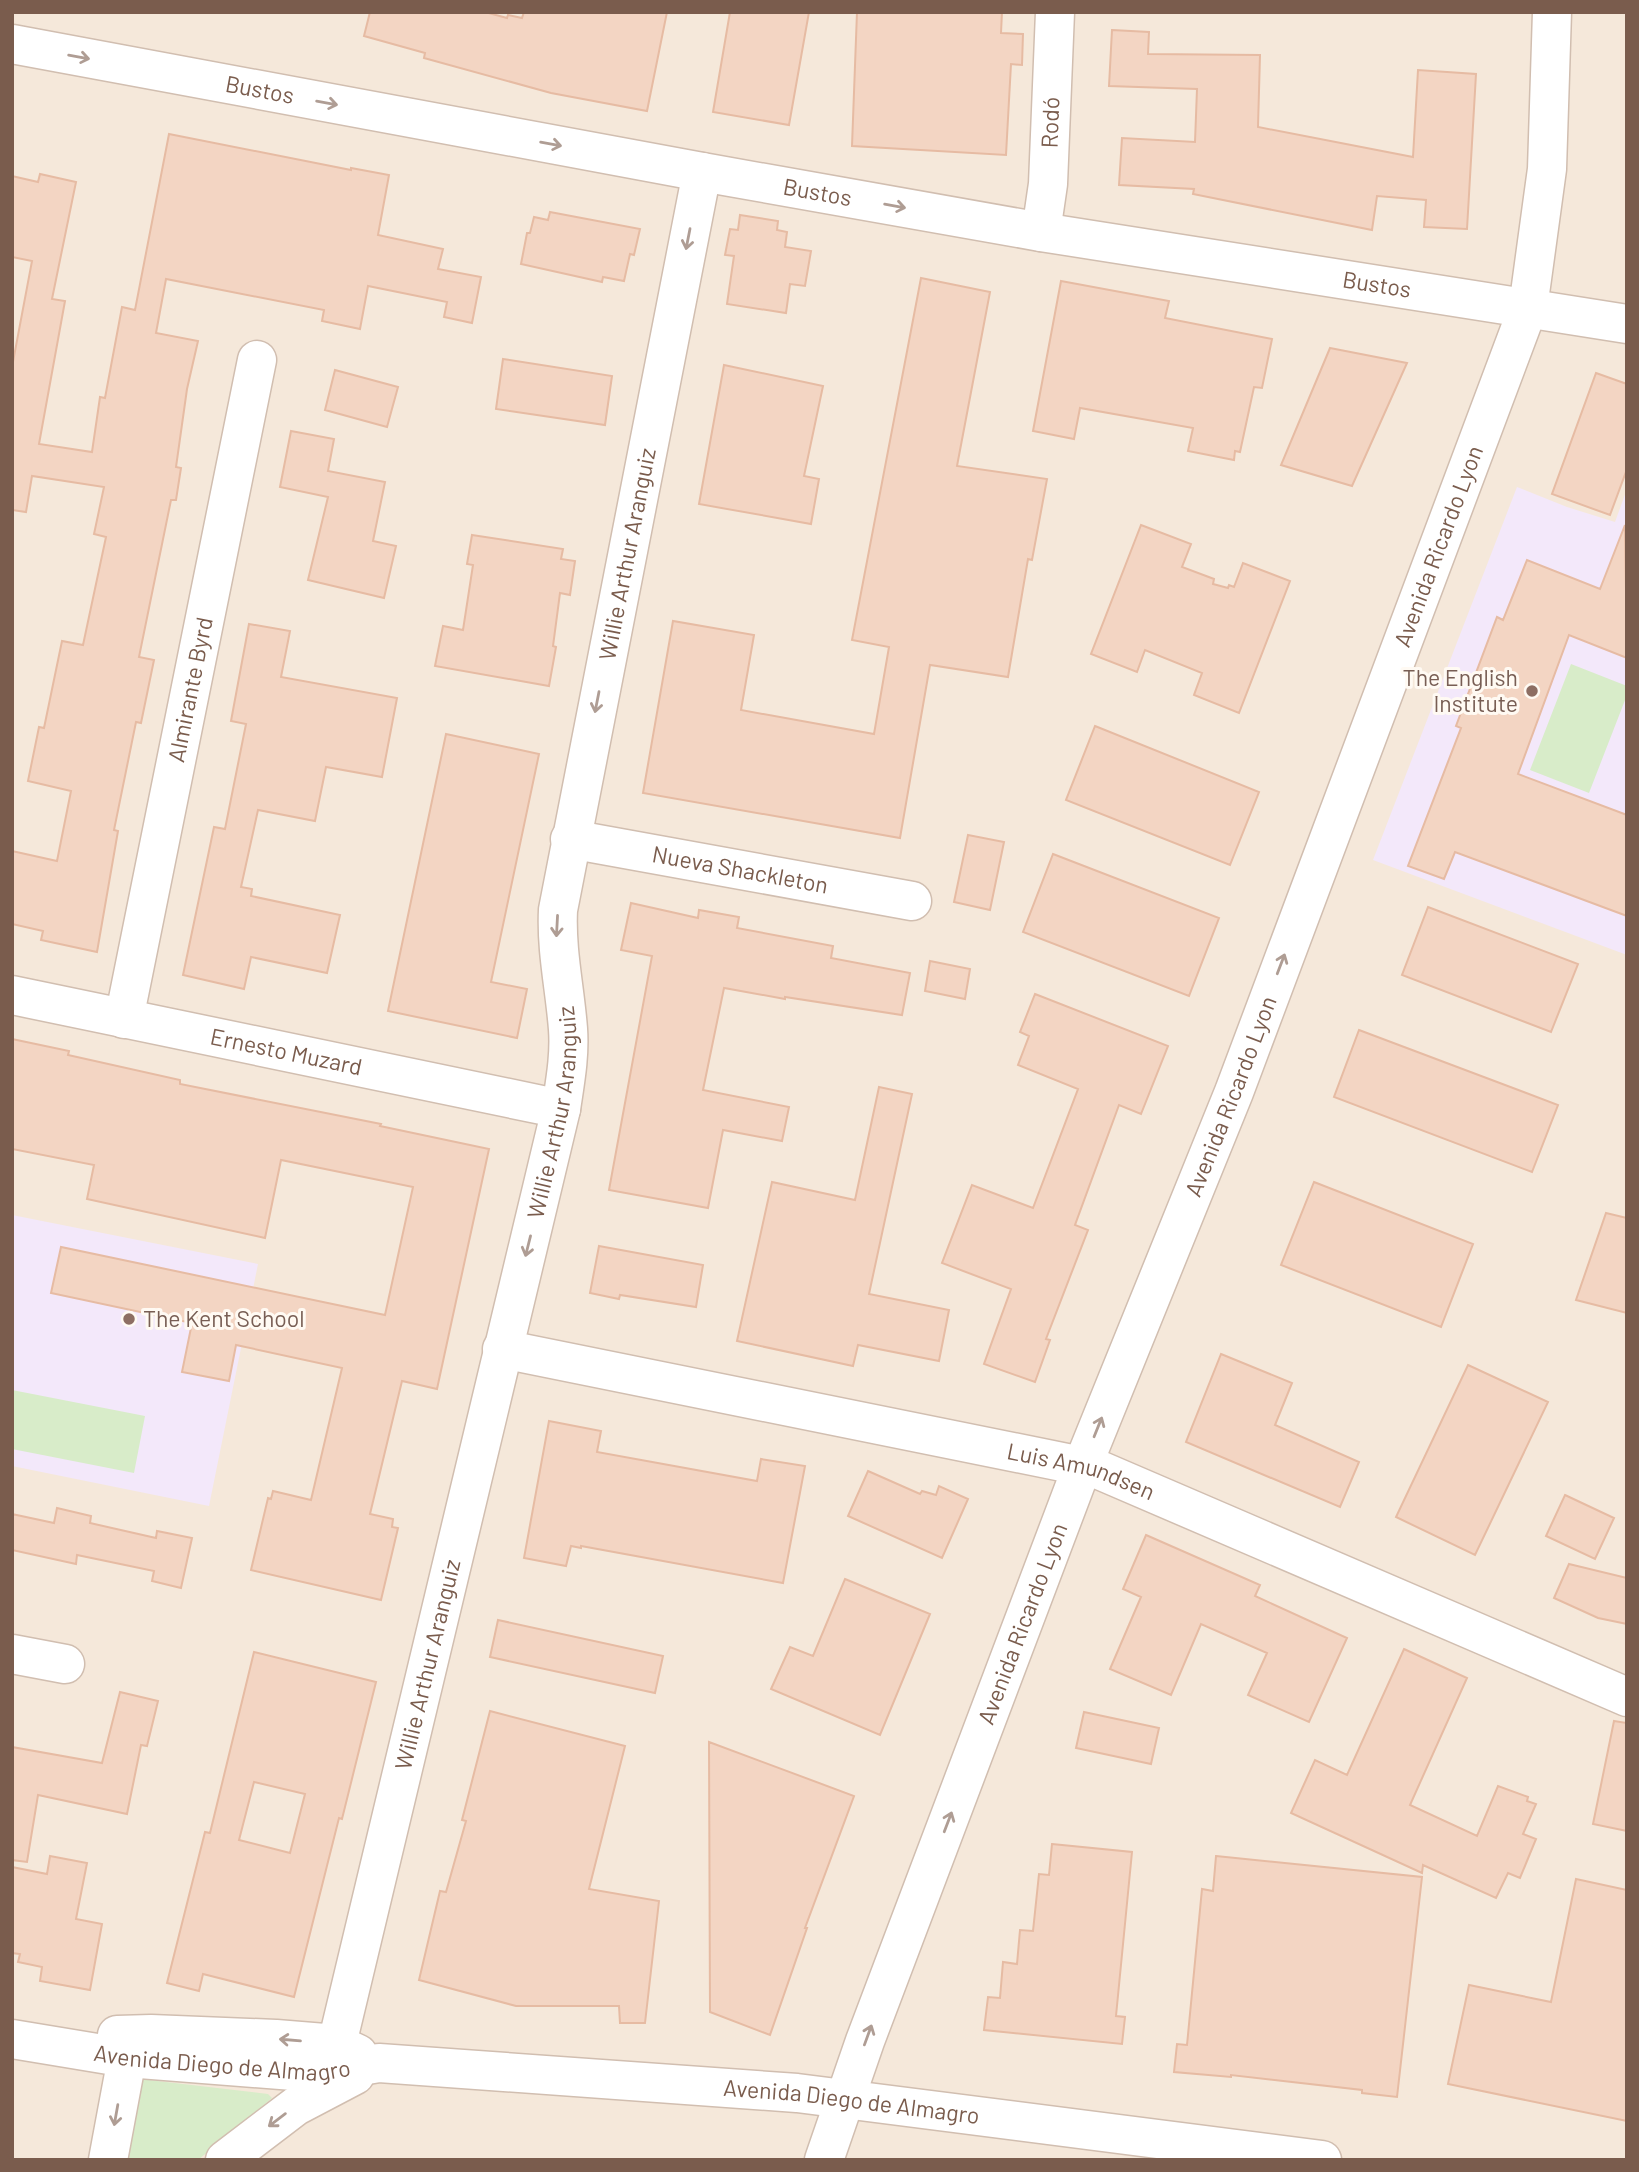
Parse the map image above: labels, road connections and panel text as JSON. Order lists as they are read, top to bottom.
{
  "streets": {
    "street": [
      "Bustos",
      "Rodó",
      "Avenida Ricardo Lyon",
      "Willie Arthur Aranguiz",
      "Almirante Byrd",
      "Nueva Shackleton",
      "Ernesto Muzard",
      "Luis Amundsen",
      "Avenida Diego de Almagro"
    ]
  },
  "crossings": [
    ["Bustos", "Rodó"],
    ["Bustos", "Avenida Ricardo Lyon"],
    ["Bustos", "Willie Arthur Aranguiz"],
    ["Avenida Ricardo Lyon", "Luis Amundsen"],
    ["Avenida Ricardo Lyon", "Avenida Diego de Almagro"],
    ["Willie Arthur Aranguiz", "Nueva Shackleton"],
    ["Willie Arthur Aranguiz", "Ernesto Muzard"],
    ["Willie Arthur Aranguiz", "Luis Amundsen"],
    ["Willie Arthur Aranguiz", "Avenida Diego de Almagro"],
    ["Almirante Byrd", "Ernesto Muzard"]
  ],
  "one_way": ["Bustos", "Avenida Ricardo Lyon", "Willie Arthur Aranguiz"],
  "places": ["The English Institute", "The Kent School"]
}
